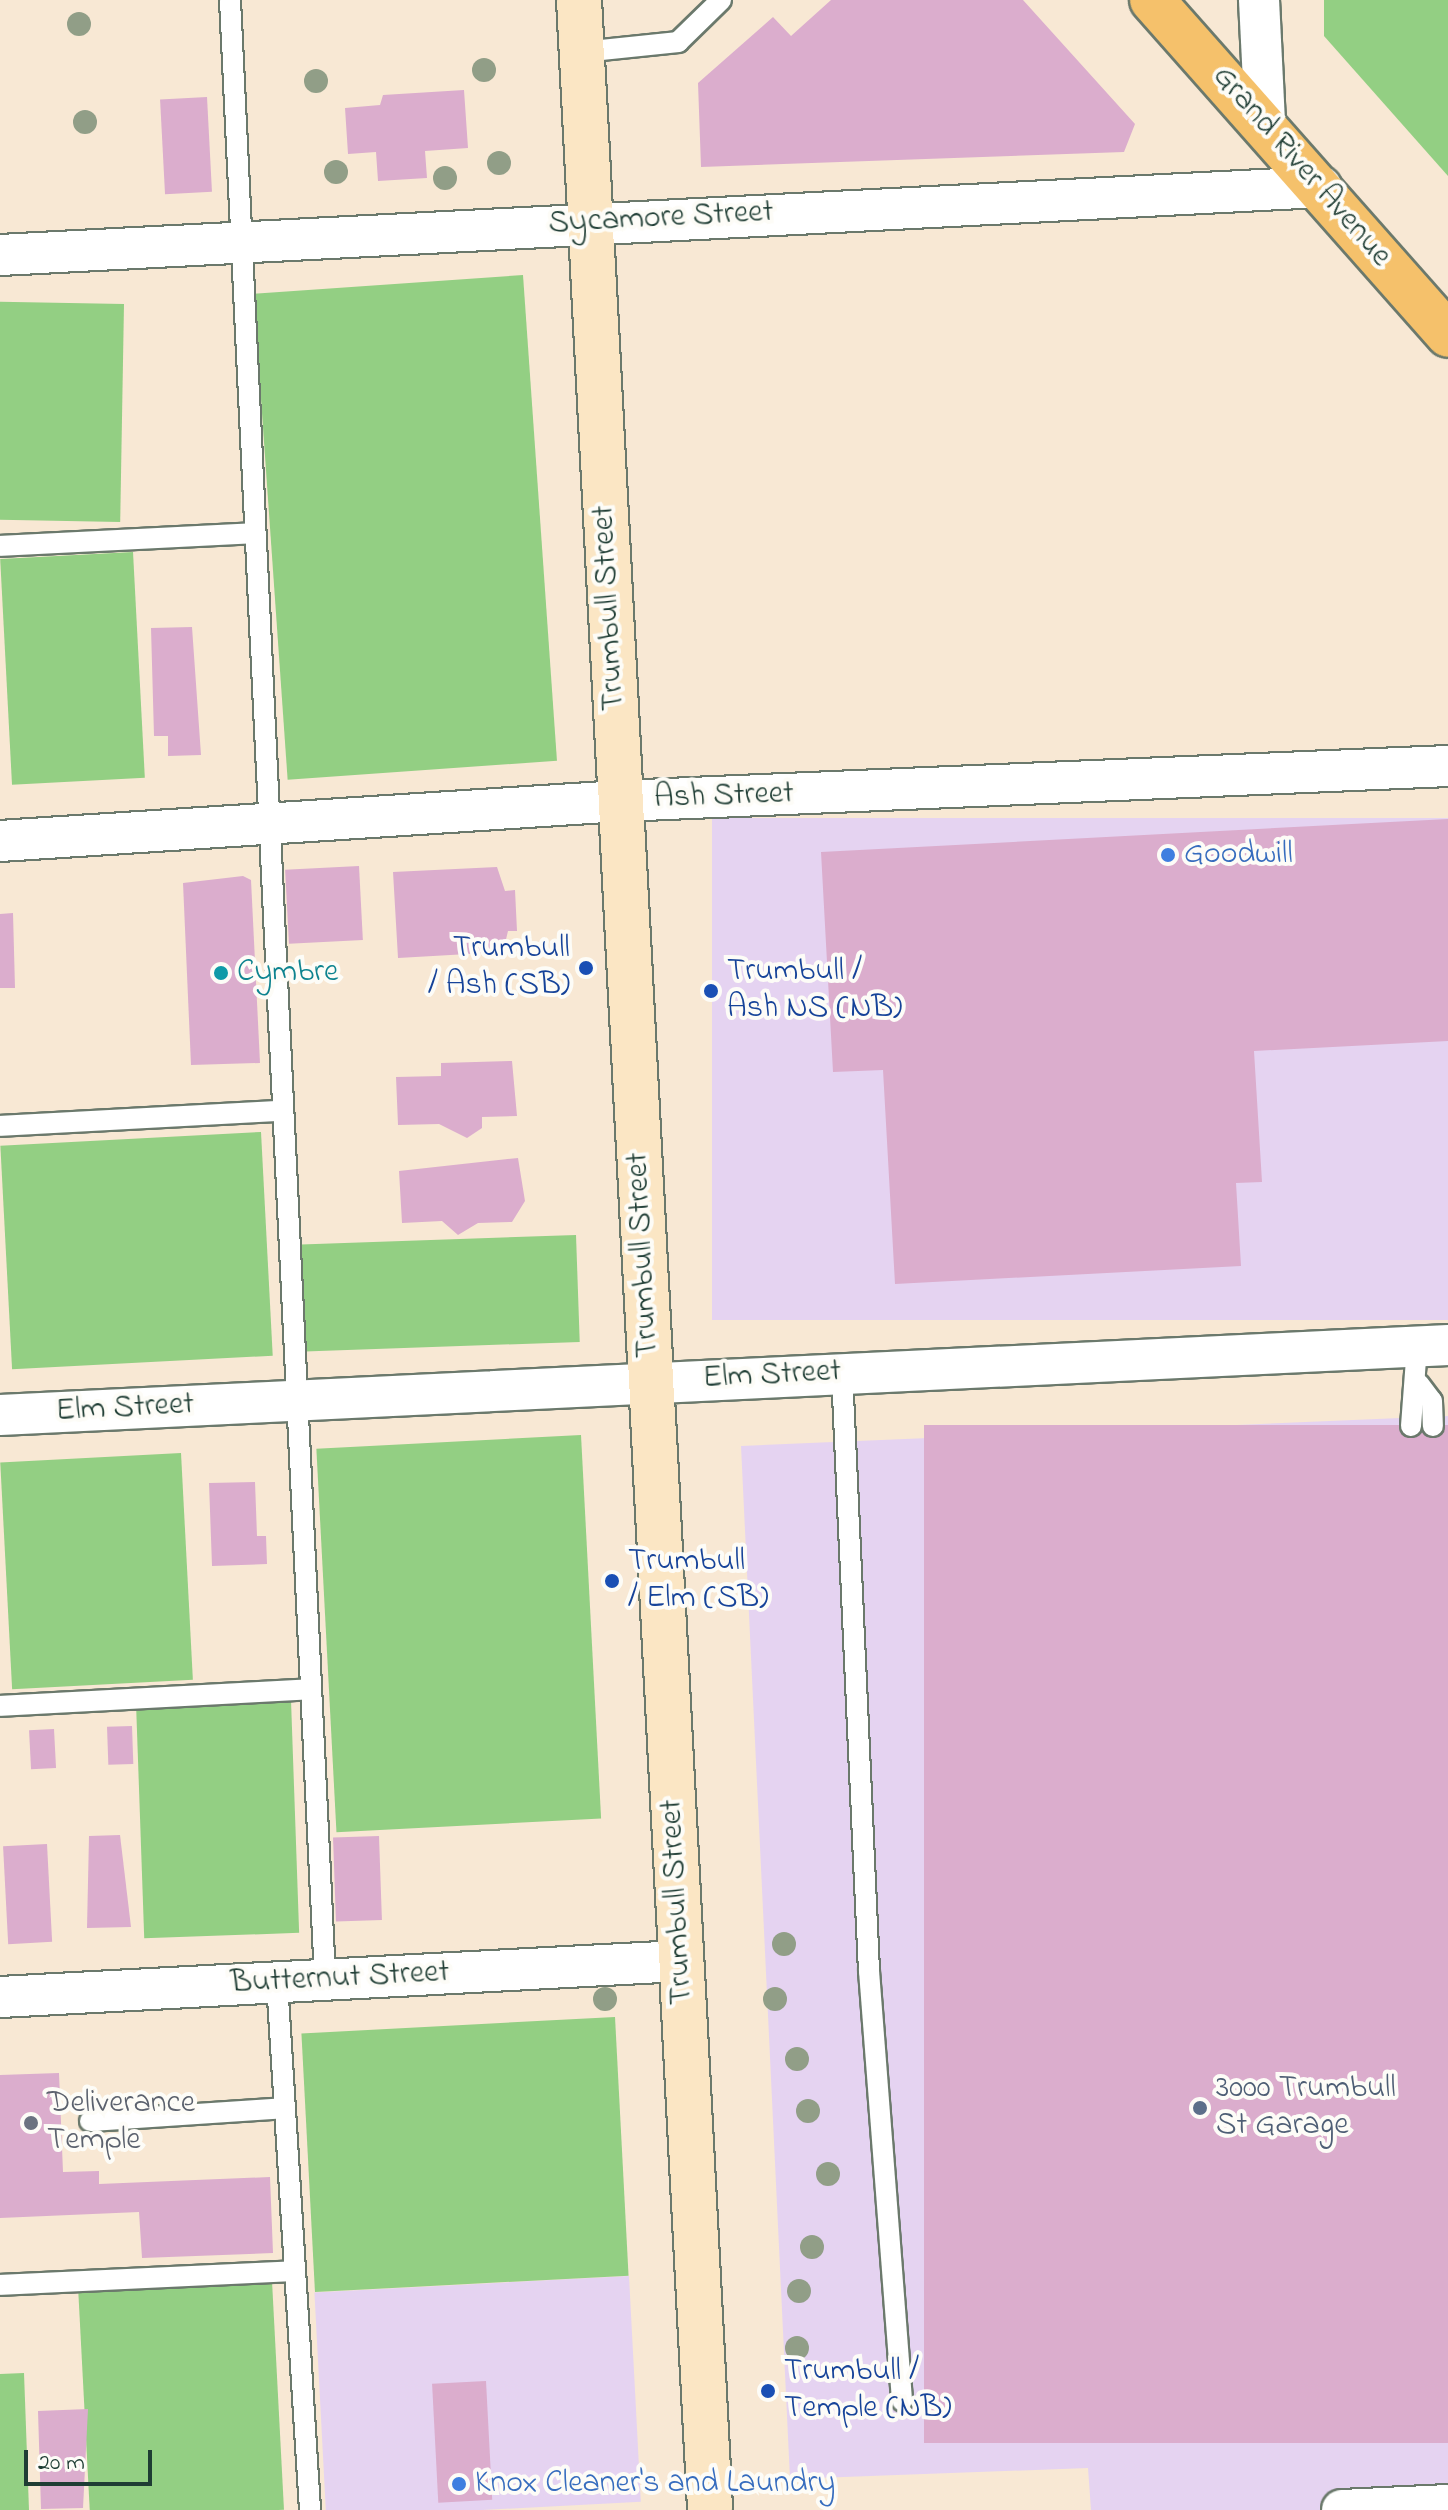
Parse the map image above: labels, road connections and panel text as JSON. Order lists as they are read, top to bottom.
{
  "streets": {
    "main road": ["Grand River Avenue"],
    "street": [
      "Sycamore Street",
      "Trumbull Street",
      "Ash Street",
      "Elm Street",
      "Butternut Street"
    ]
  },
  "crossings": [
    ["Grand River Avenue", "Sycamore Street"],
    ["Sycamore Street", "Trumbull Street"],
    ["Trumbull Street", "Ash Street"],
    ["Trumbull Street", "Elm Street"],
    ["Trumbull Street", "Butternut Street"]
  ],
  "places": [
    "Goodwill",
    "Trumbull / Ash (SB)",
    "Cymbre",
    "Trumbull / Ash NS (NB)",
    "Trumbull / Elm (SB)",
    "3000 Trumbull St Garage",
    "Deliverance Temple",
    "Trumbull / Temple (NB)",
    "Knox Cleaner's and Laundry"
  ],
  "scale_bar": "20 m"
}
